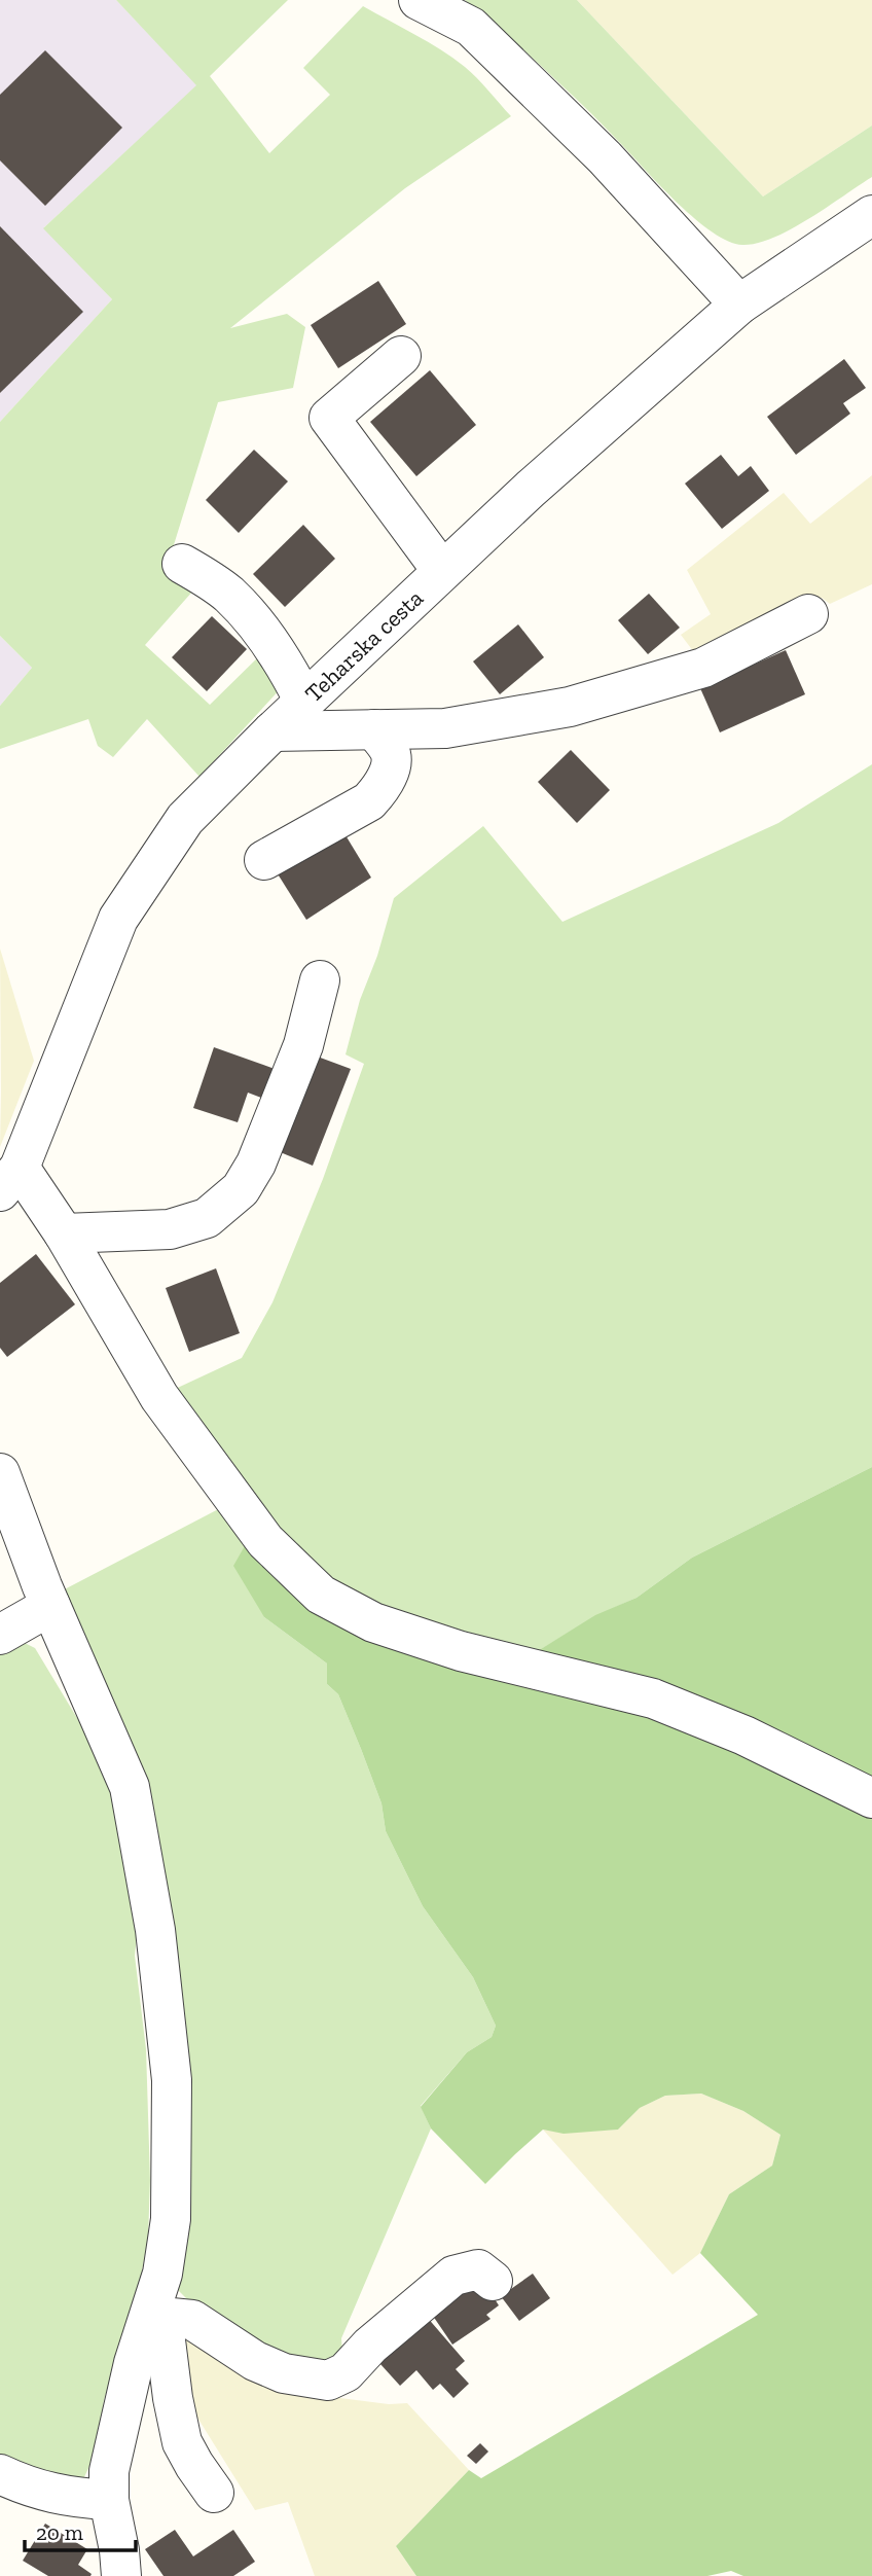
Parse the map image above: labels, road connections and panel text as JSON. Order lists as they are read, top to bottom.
{
  "streets": {
    "street": ["Teharska cesta"]
  },
  "scale_bar": "20 m"
}
